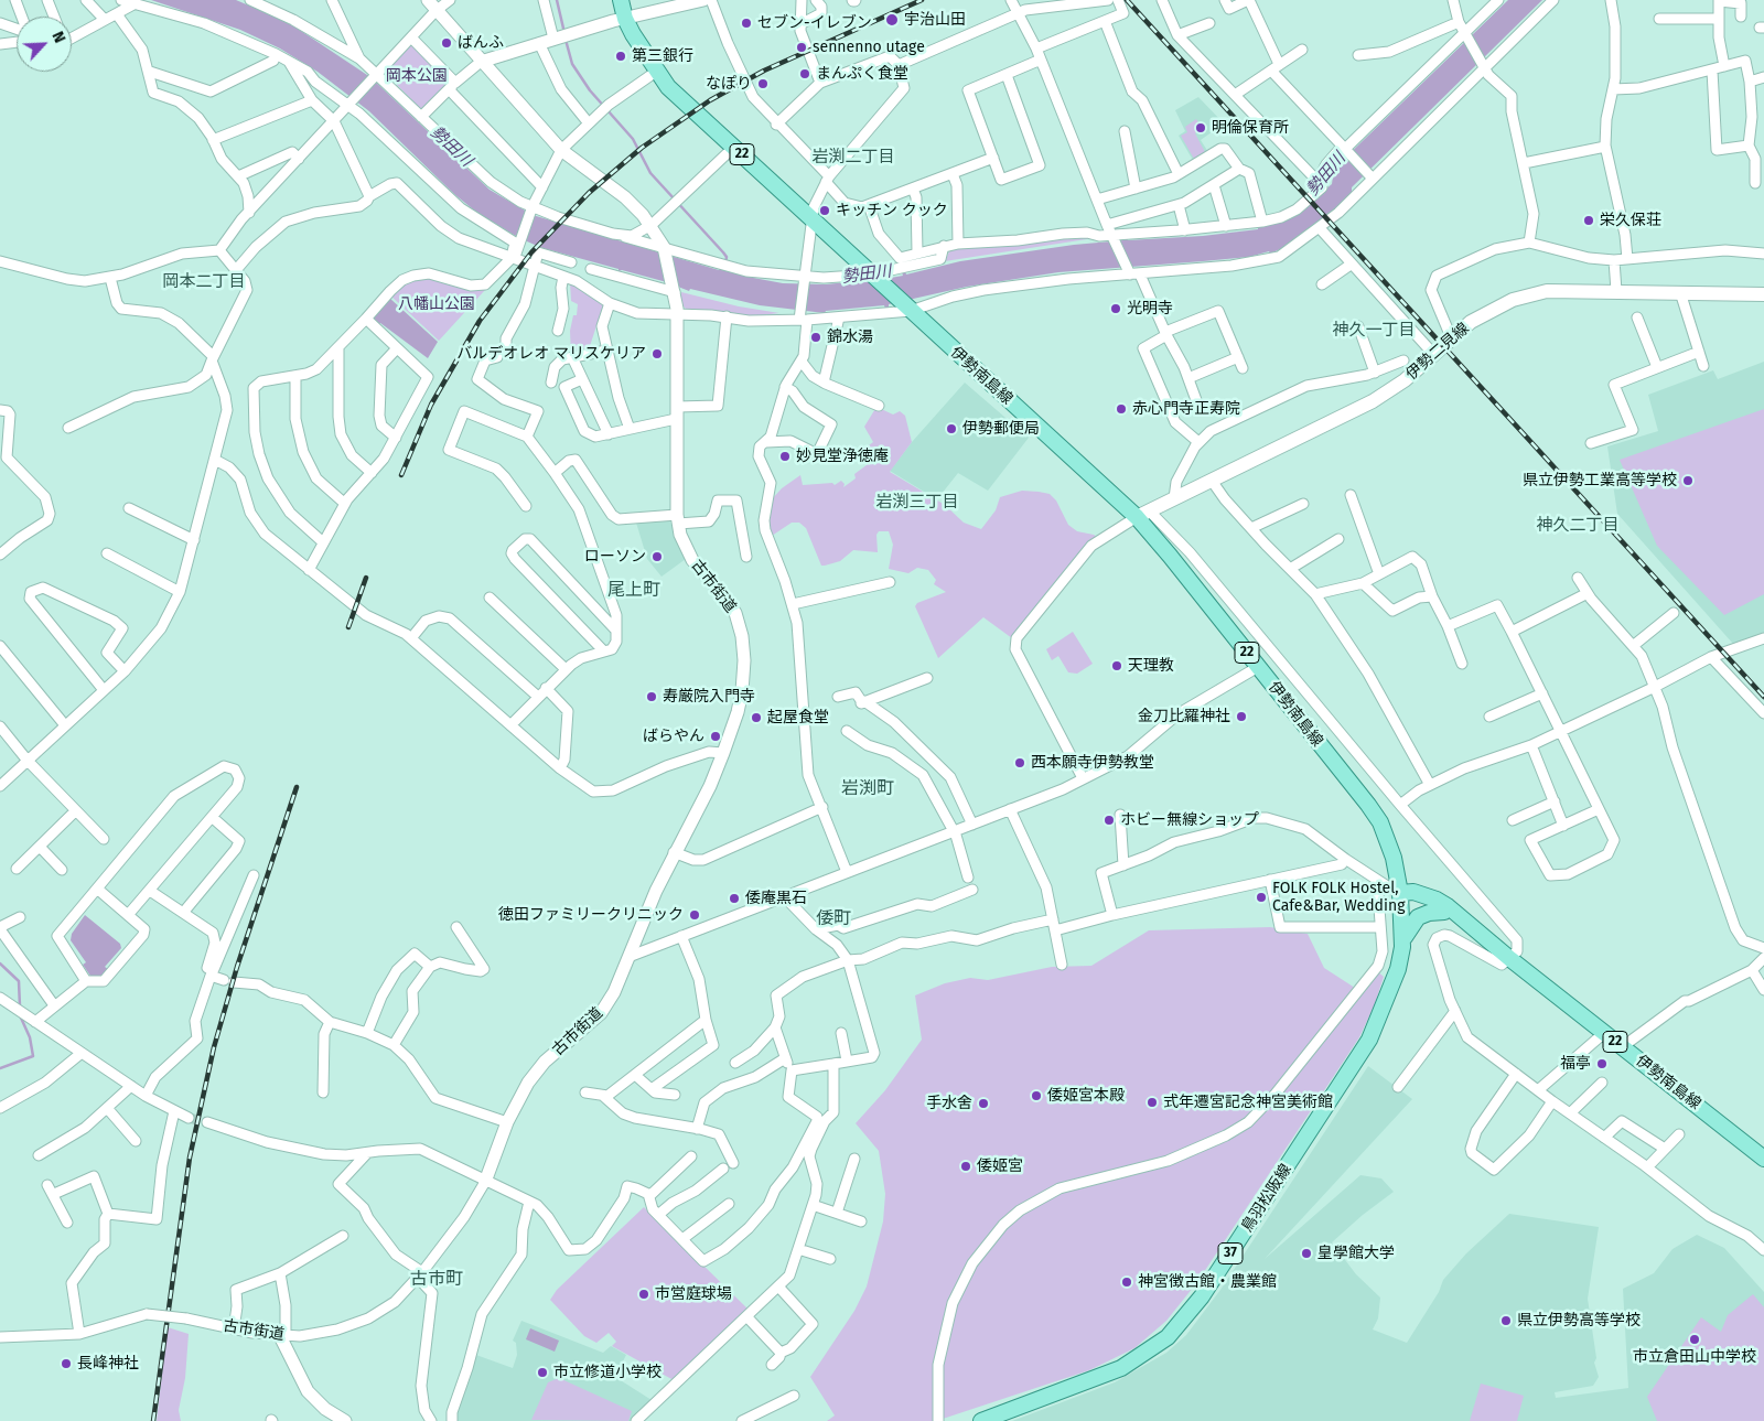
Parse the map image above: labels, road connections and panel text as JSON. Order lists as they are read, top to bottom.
{
  "streets": {
    "main road": [
      "22",
      "伊勢二見線",
      "伊勢南島線",
      "鳥羽松阪線",
      "37"
    ],
    "street": ["古市街道"]
  },
  "crossings": [
    ["伊勢二見線", "伊勢南島線"],
    ["伊勢南島線", "鳥羽松阪線"]
  ],
  "districts": [
    "岩渕二丁目",
    "岡本二丁目",
    "神久一丁目",
    "岩渕三丁目",
    "神久二丁目",
    "尾上町",
    "岩渕町",
    "倭町",
    "古市町"
  ],
  "water": ["勢田川"],
  "parks": ["岡本公園", "八幡山公園"],
  "places": [
    "宇治山田",
    "セブン-イレブン",
    "ばんふ",
    "sennenno utage",
    "第三銀行",
    "まんぷく食堂",
    "なぽり",
    "明倫保育所",
    "キッチン クック",
    "栄久保荘",
    "光明寺",
    "錦水湯",
    "バルデオレオ マリスケリア",
    "赤心門寺正寿院",
    "伊勢郵便局",
    "妙見堂浄徳庵",
    "県立伊勢工業高等学校",
    "ローソン",
    "天理教",
    "寿厳院入門寺",
    "金刀比羅神社",
    "起屋食堂",
    "ばらやん",
    "西本願寺伊勢教堂",
    "ホビー無線ショップ",
    "FOLK FOLK Hostel, Cafe&Bar, Wedding",
    "倭庵黒石",
    "徳田ファミリークリニック",
    "福亭",
    "倭姬宮本殿",
    "式年遷宮記念神宮美術館",
    "手水舍",
    "倭姬宮",
    "皇學館大学",
    "神宮徴古館・農業館",
    "市営庭球場",
    "県立伊勢高等学校",
    "市立倉田山中学校",
    "長峰神社",
    "市立修道小学校"
  ],
  "north": "top right"
}
